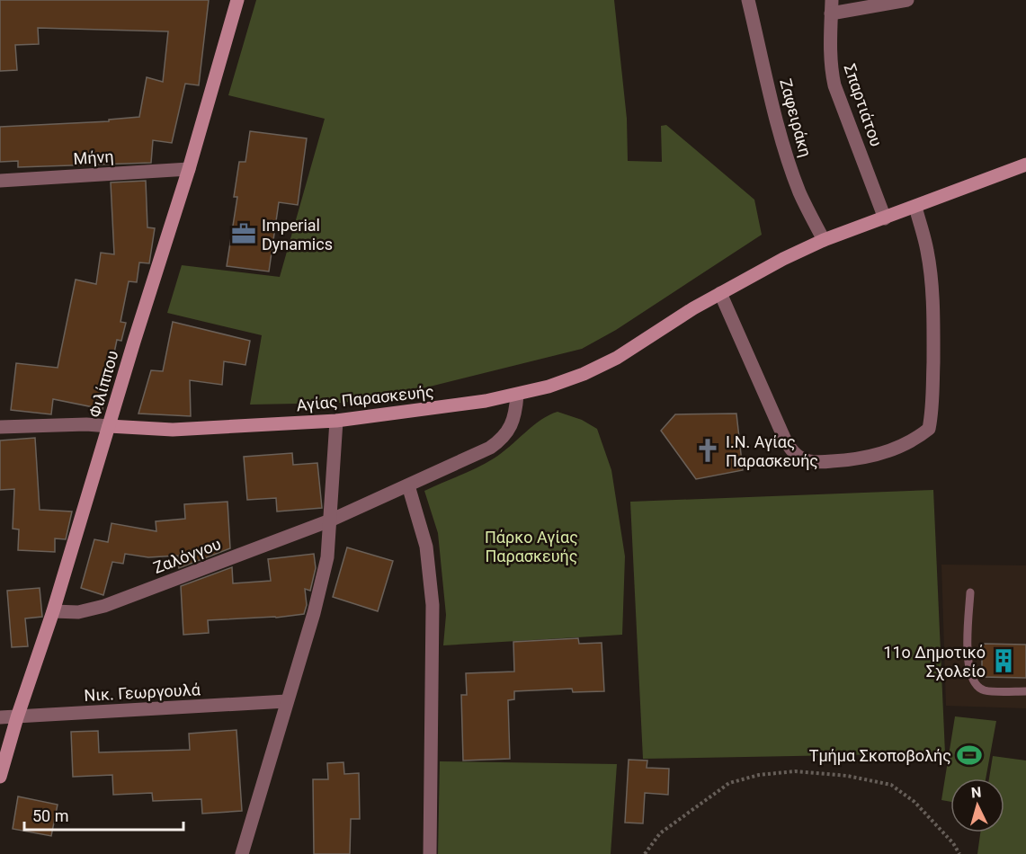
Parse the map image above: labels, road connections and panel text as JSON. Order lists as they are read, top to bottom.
{
  "streets": {
    "street": [
      "Σπαρτιάτου",
      "Ζαφειράκη",
      "Μήνη",
      "Φιλίππου",
      "Αγίας Παρασκευής",
      "Ζαλόγγου",
      "Νικ. Γεωργουλά"
    ]
  },
  "crossings": [
    ["Σπαρτιάτου", "Αγίας Παρασκευής"],
    ["Ζαφειράκη", "Αγίας Παρασκευής"],
    ["Μήνη", "Φιλίππου"],
    ["Φιλίππου", "Αγίας Παρασκευής"],
    ["Φιλίππου", "Ζαλόγγου"],
    ["Φιλίππου", "Νικ. Γεωργουλά"],
    ["Αγίας Παρασκευής", "Ζαλόγγου"]
  ],
  "parks": ["Πάρκο Αγίας Παρασκευής"],
  "places": {
    "office": ["Imperial Dynamics"],
    "church": ["Ι.Ν. Αγίας Παρασκευής"],
    "building": ["11ο Δημοτικό Σχολείο"],
    "sports": ["Τμήμα Σκοποβολής"]
  },
  "scale_bar": "50 m",
  "north": "top"
}
